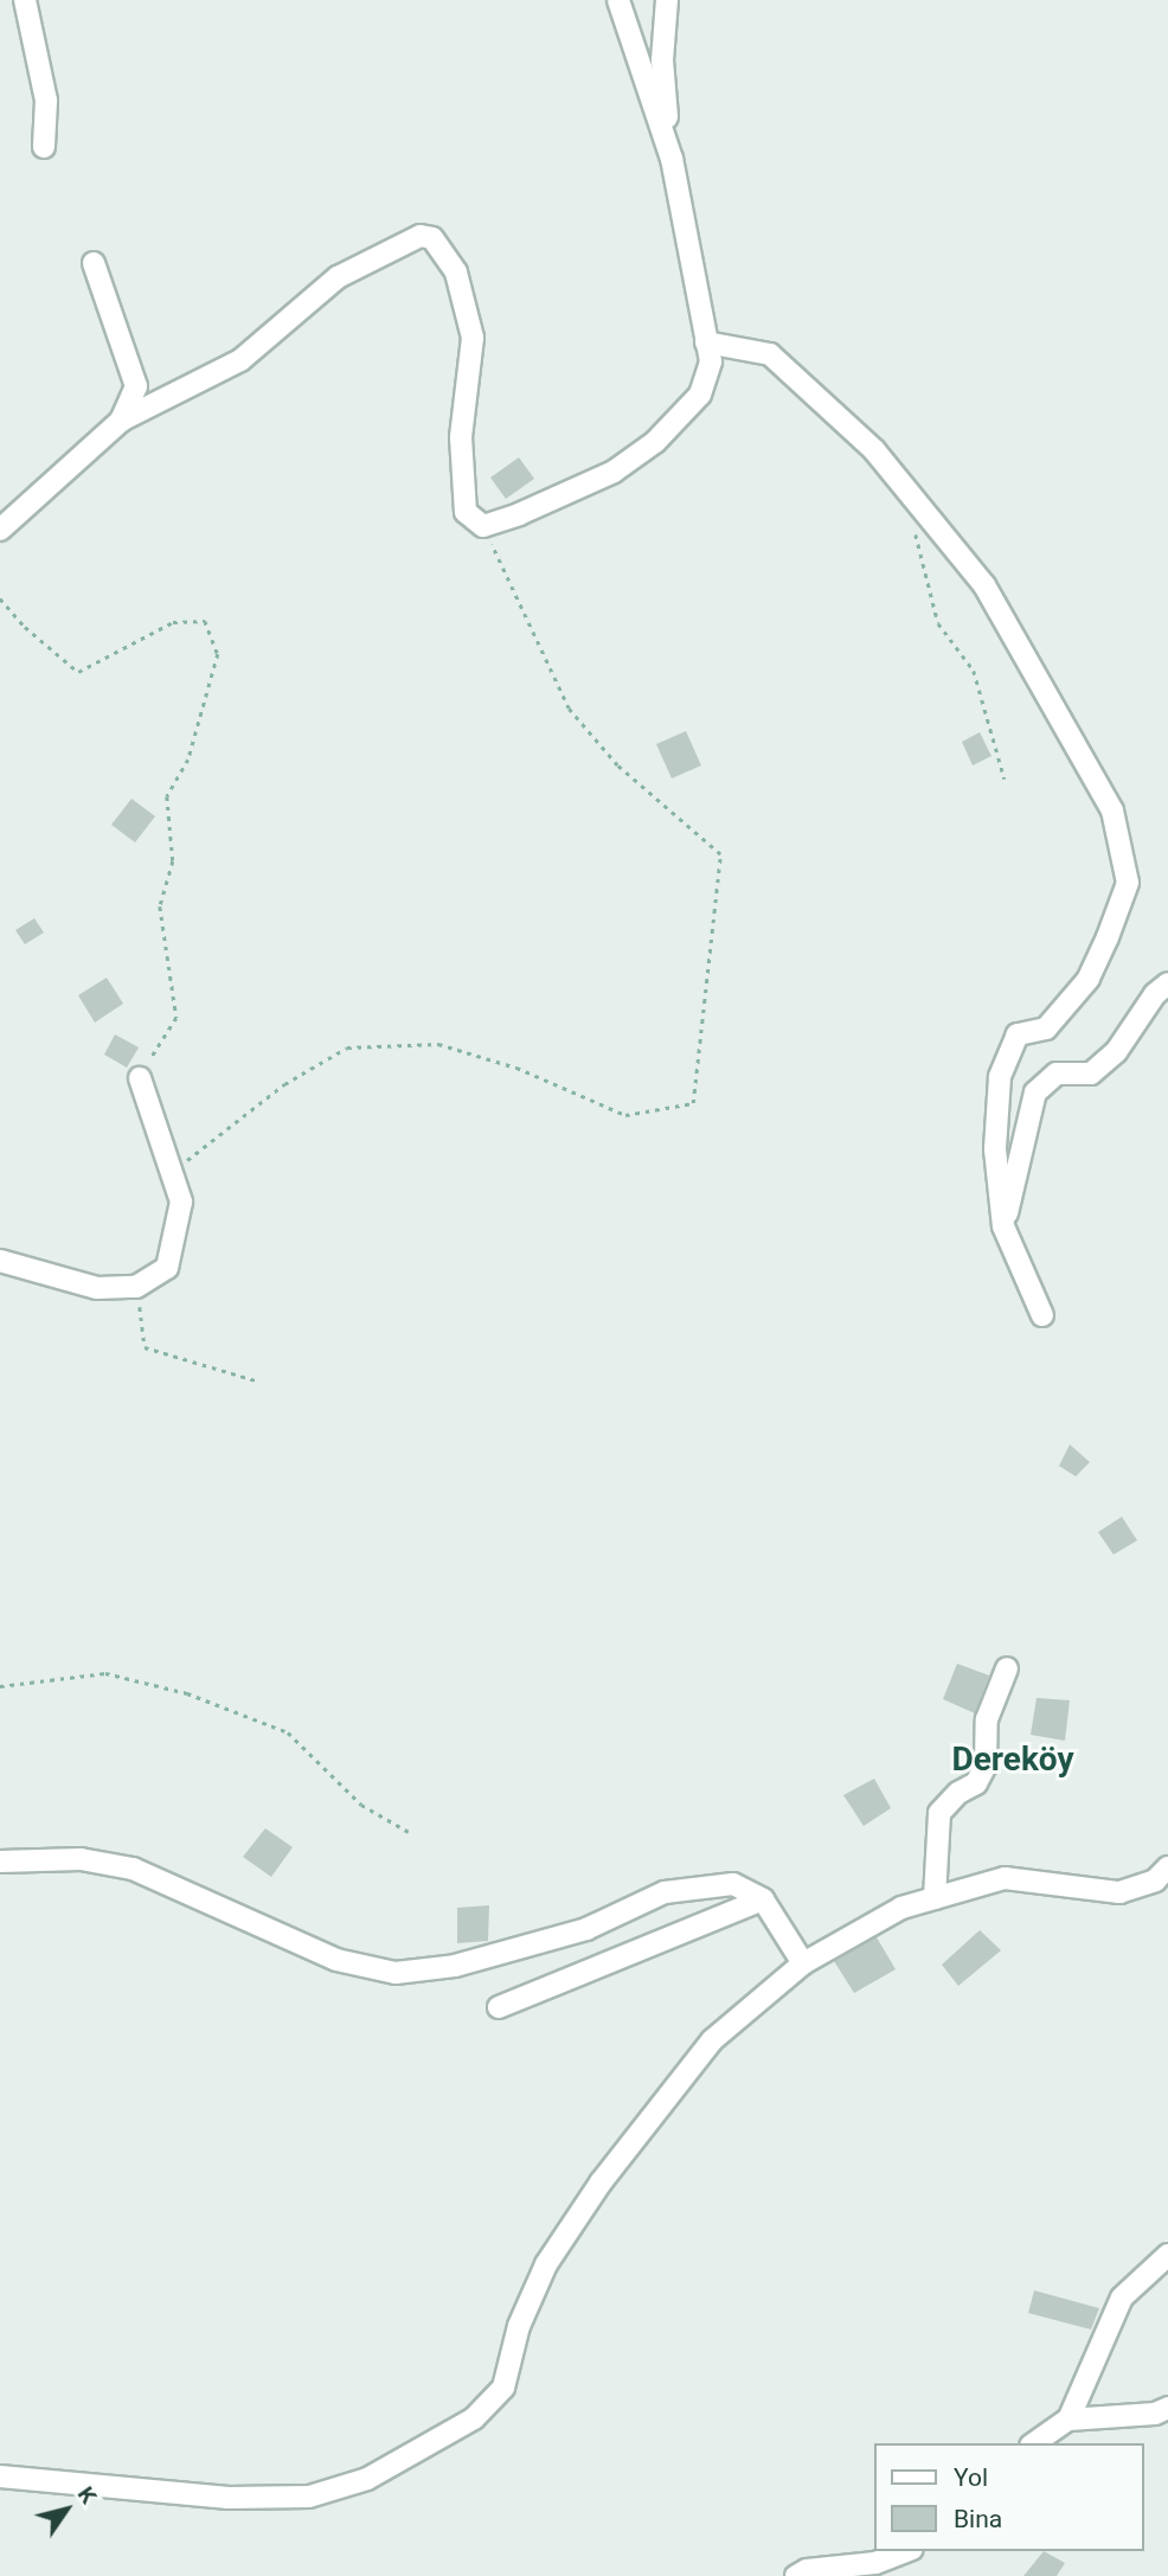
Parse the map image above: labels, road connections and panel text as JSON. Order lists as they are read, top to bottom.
{
  "districts": ["Dereköy"],
  "legend": ["Yol", "Bina"],
  "north": "top right"
}
